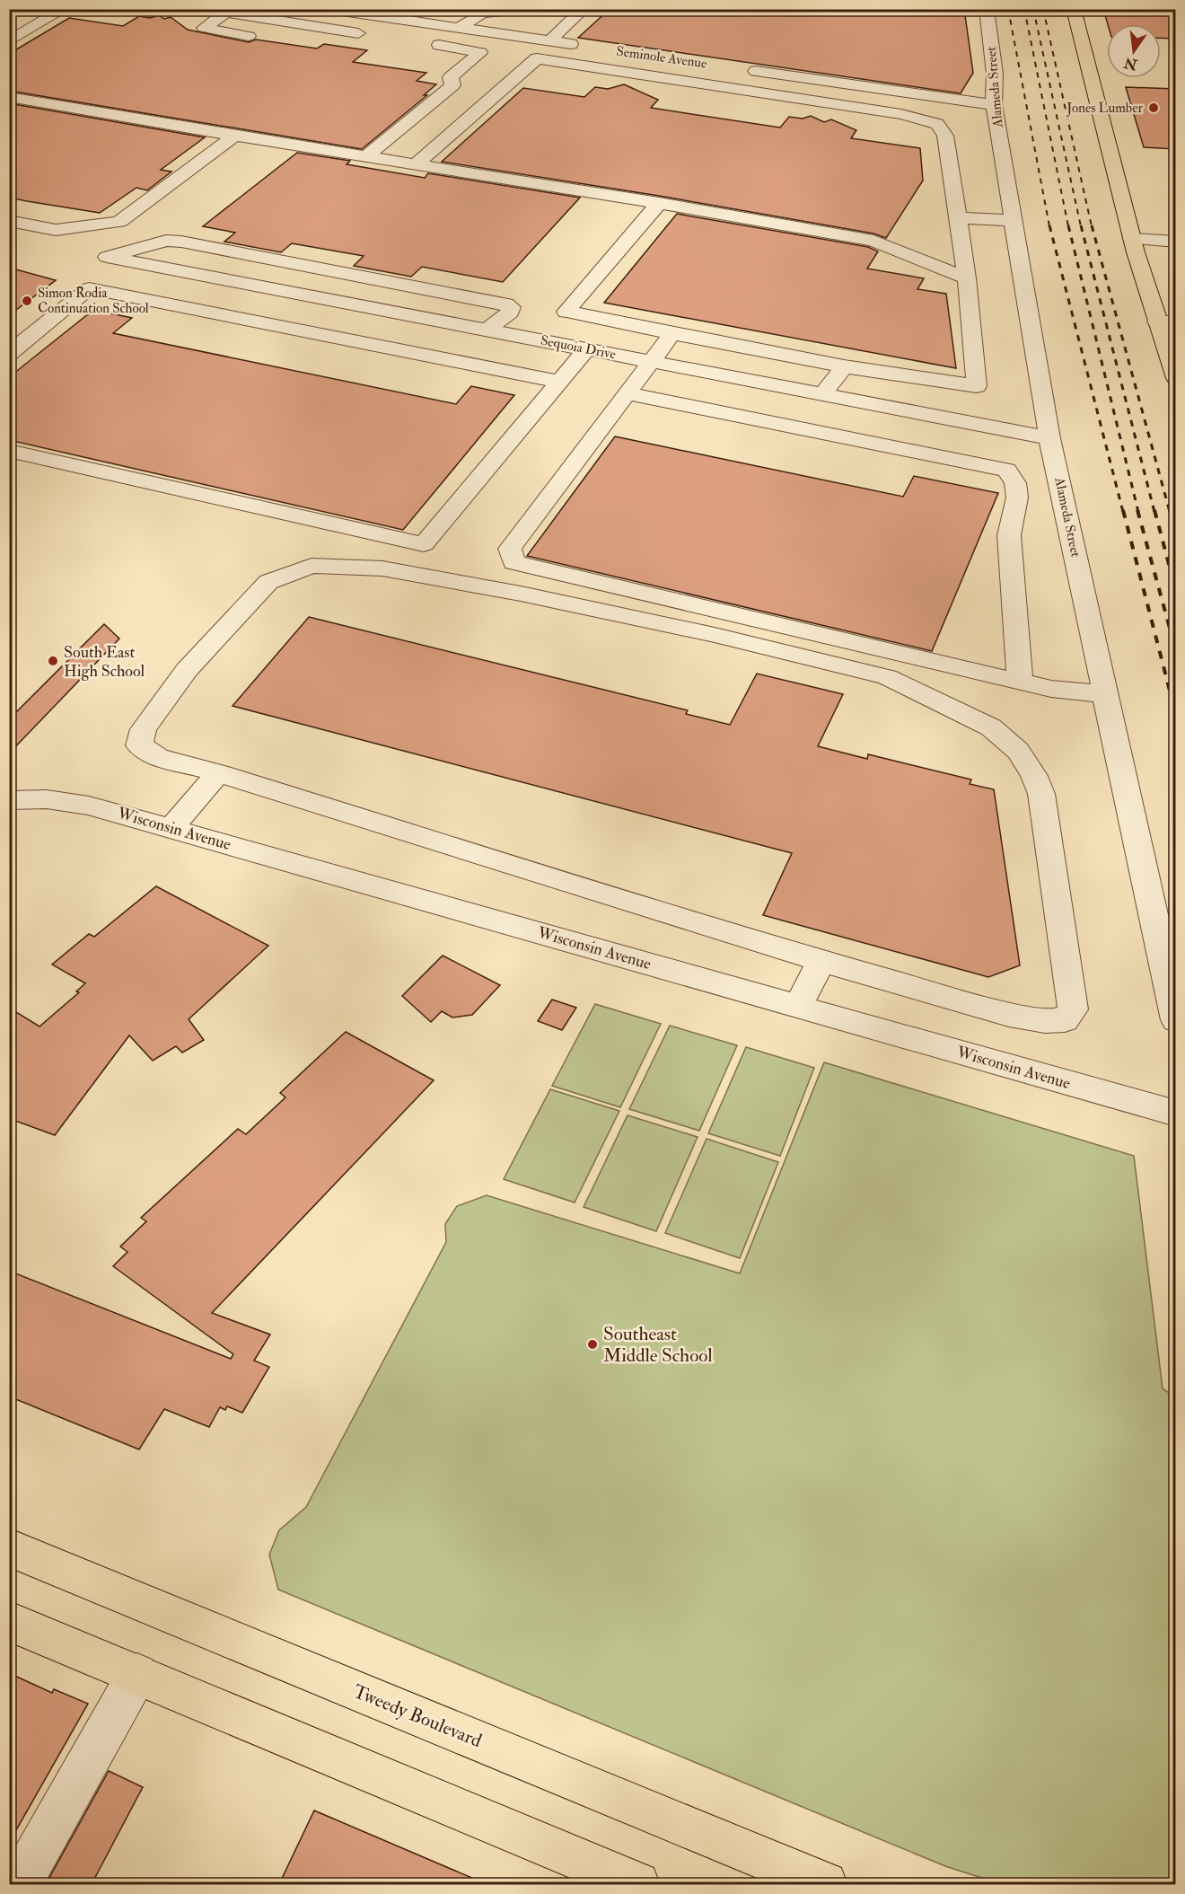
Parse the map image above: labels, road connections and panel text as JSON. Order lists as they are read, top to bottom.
{
  "streets": {
    "main road": ["Tweedy Boulevard"],
    "street": ["Alameda Street", "Sequoia Drive", "Wisconsin Avenue"]
  },
  "crossings": [
    ["Alameda Street", "Sequoia Drive"]
  ],
  "places": [
    "Jones Lumber",
    "Simon Rodia Continuation School",
    "South East High School",
    "Southeast Middle School"
  ],
  "north": "bottom"
}
